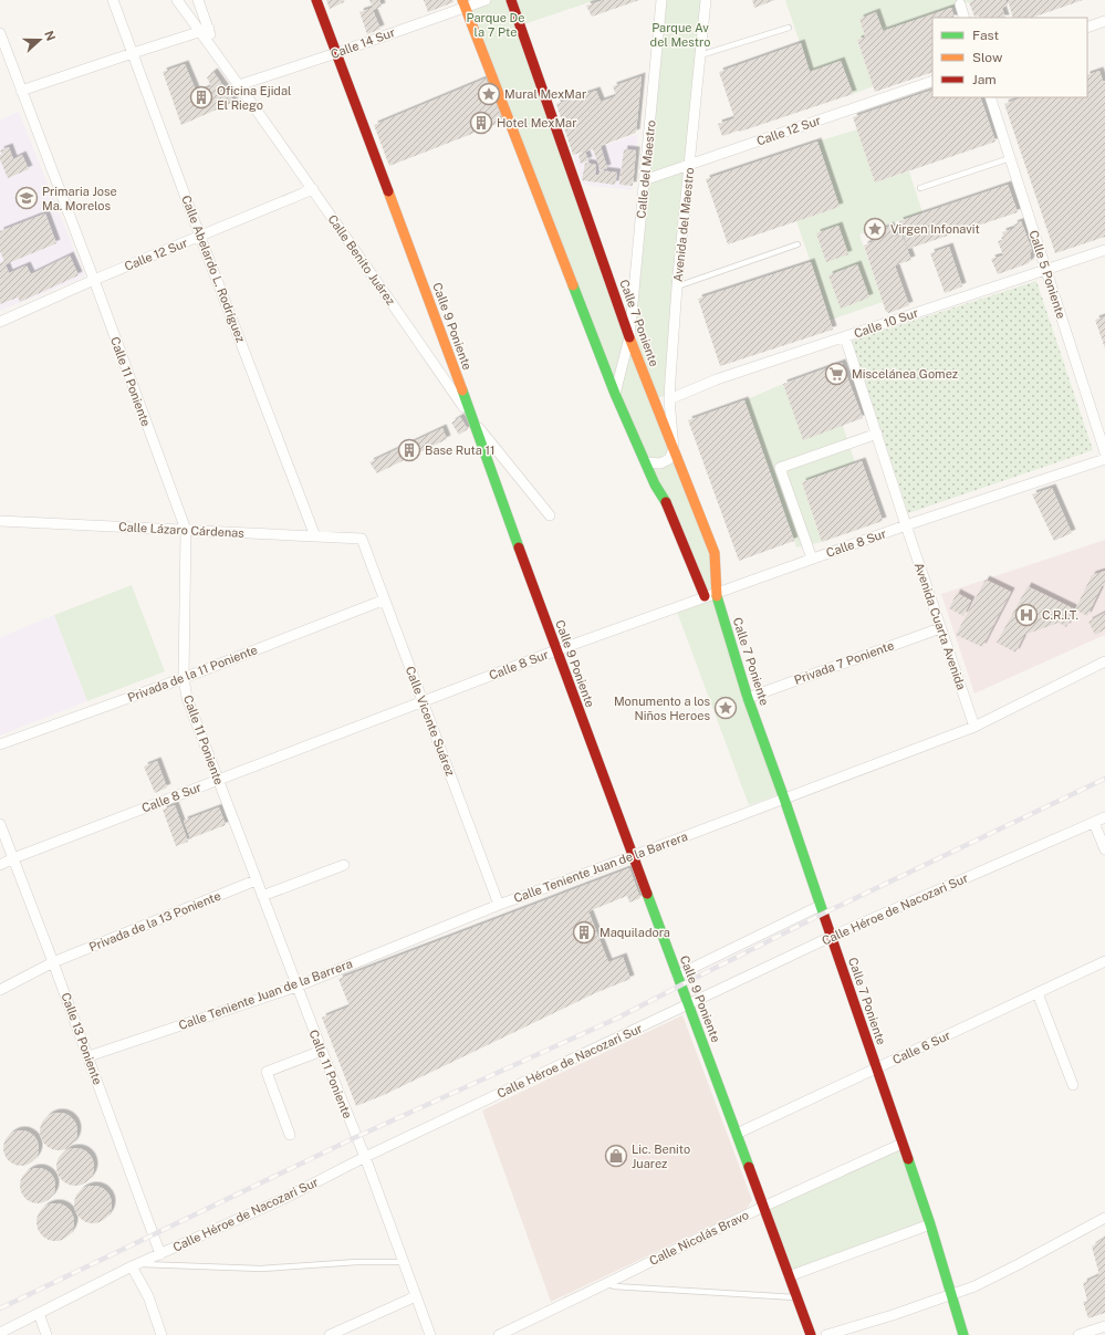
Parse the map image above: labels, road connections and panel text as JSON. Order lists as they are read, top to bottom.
{
  "streets": {
    "main road": ["Calle 7 Poniente", "Calle 9 Poniente"],
    "street": [
      "Calle 14 Sur",
      "Calle 12 Sur",
      "Calle del Maestro",
      "Avenida del Maestro",
      "Calle Benito Juárez",
      "Calle Abelardo L. Rodríguez",
      "Calle 5 Poniente",
      "Calle 10 Sur",
      "Calle 11 Poniente",
      "Calle Lázaro Cárdenas",
      "Calle 8 Sur",
      "Avenida Cuarta Avenida",
      "Privada 7 Poniente",
      "Privada de la 11 Poniente",
      "Calle Vicente Suárez",
      "Calle Teniente Juan de la Barrera",
      "Calle Héroe de Nacozari Sur",
      "Privada de la 13 Poniente",
      "Calle 13 Poniente",
      "Calle 6 Sur",
      "Calle Nicolás Bravo"
    ]
  },
  "crossings": [
    ["Calle 14 Sur", "Calle Benito Juárez"],
    ["Calle 14 Sur", "Calle 9 Poniente"],
    ["Calle 12 Sur", "Calle del Maestro"],
    ["Calle 12 Sur", "Avenida del Maestro"],
    ["Calle 12 Sur", "Calle Benito Juárez"],
    ["Calle 12 Sur", "Calle Abelardo L. Rodríguez"],
    ["Calle 12 Sur", "Calle 11 Poniente"],
    ["Calle del Maestro", "Calle 7 Poniente"],
    ["Avenida del Maestro", "Calle 7 Poniente"],
    ["Avenida del Maestro", "Calle 10 Sur"],
    ["Calle Benito Juárez", "Calle 9 Poniente"],
    ["Calle Abelardo L. Rodríguez", "Calle Lázaro Cárdenas"],
    ["Calle 5 Poniente", "Calle 10 Sur"],
    ["Calle 7 Poniente", "Calle 8 Sur"],
    ["Calle 7 Poniente", "Privada 7 Poniente"],
    ["Calle 7 Poniente", "Calle Teniente Juan de la Barrera"],
    ["Calle 7 Poniente", "Calle Héroe de Nacozari Sur"],
    ["Calle 7 Poniente", "Calle 6 Sur"],
    ["Calle 7 Poniente", "Calle Nicolás Bravo"],
    ["Calle 10 Sur", "Avenida Cuarta Avenida"],
    ["Calle 9 Poniente", "Calle 8 Sur"],
    ["Calle 9 Poniente", "Calle Teniente Juan de la Barrera"],
    ["Calle 9 Poniente", "Calle Héroe de Nacozari Sur"],
    ["Calle 9 Poniente", "Calle 6 Sur"],
    ["Calle 9 Poniente", "Calle Nicolás Bravo"],
    ["Calle 11 Poniente", "Calle Lázaro Cárdenas"],
    ["Calle 11 Poniente", "Calle 8 Sur"],
    ["Calle 11 Poniente", "Privada de la 11 Poniente"],
    ["Calle 11 Poniente", "Calle Teniente Juan de la Barrera"],
    ["Calle 11 Poniente", "Calle Héroe de Nacozari Sur"],
    ["Calle 11 Poniente", "Privada de la 13 Poniente"],
    ["Calle Lázaro Cárdenas", "Calle Vicente Suárez"],
    ["Calle 8 Sur", "Avenida Cuarta Avenida"],
    ["Calle 8 Sur", "Calle Vicente Suárez"],
    ["Calle 8 Sur", "Calle 13 Poniente"],
    ["Avenida Cuarta Avenida", "Privada 7 Poniente"],
    ["Avenida Cuarta Avenida", "Calle Teniente Juan de la Barrera"],
    ["Privada de la 11 Poniente", "Calle Vicente Suárez"],
    ["Calle Vicente Suárez", "Calle Teniente Juan de la Barrera"],
    ["Calle Teniente Juan de la Barrera", "Calle 13 Poniente"],
    ["Calle Héroe de Nacozari Sur", "Calle 13 Poniente"],
    ["Privada de la 13 Poniente", "Calle 13 Poniente"]
  ],
  "parks": ["Parque De la 7 Pte", "Parque Av del Mestro"],
  "places": {
    "place": ["Mural MexMar", "Virgen Infonavit", "Monumento a los Niños Heroes"],
    "building": [
      "Oficina Ejidal El Riego",
      "Hotel MexMar",
      "Base Ruta 11",
      "Maquiladora"
    ],
    "school or university": ["Primaria Jose Ma. Morelos"],
    "supermarket": ["Miscelánea Gomez"],
    "hospital": ["C.R.I.T."],
    "shop": ["Lic. Benito Juarez"]
  },
  "legend": ["Fast", "Slow", "Jam"],
  "north": "right"
}
